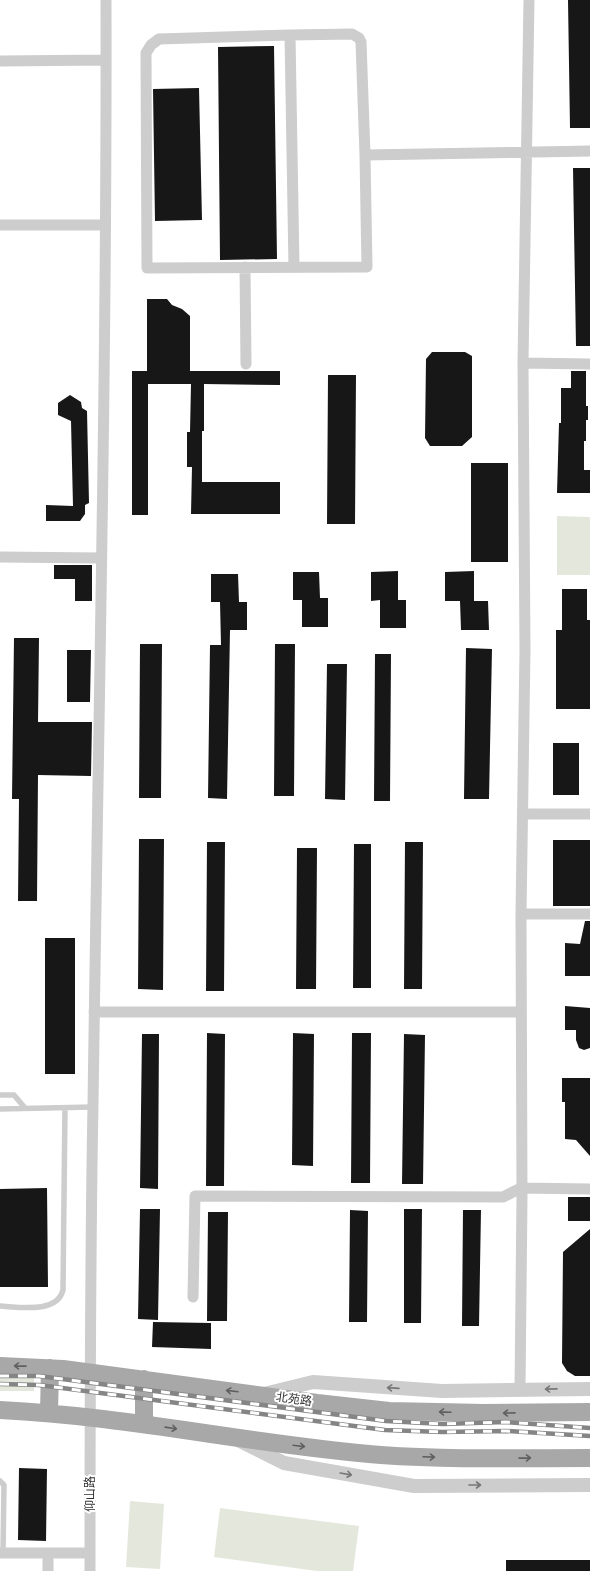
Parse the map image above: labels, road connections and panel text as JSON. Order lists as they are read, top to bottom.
{
  "streets": {
    "main road": ["北苑路"],
    "street": ["仰山路"]
  },
  "crossings": [
    ["北苑路", "仰山路"]
  ]
}
